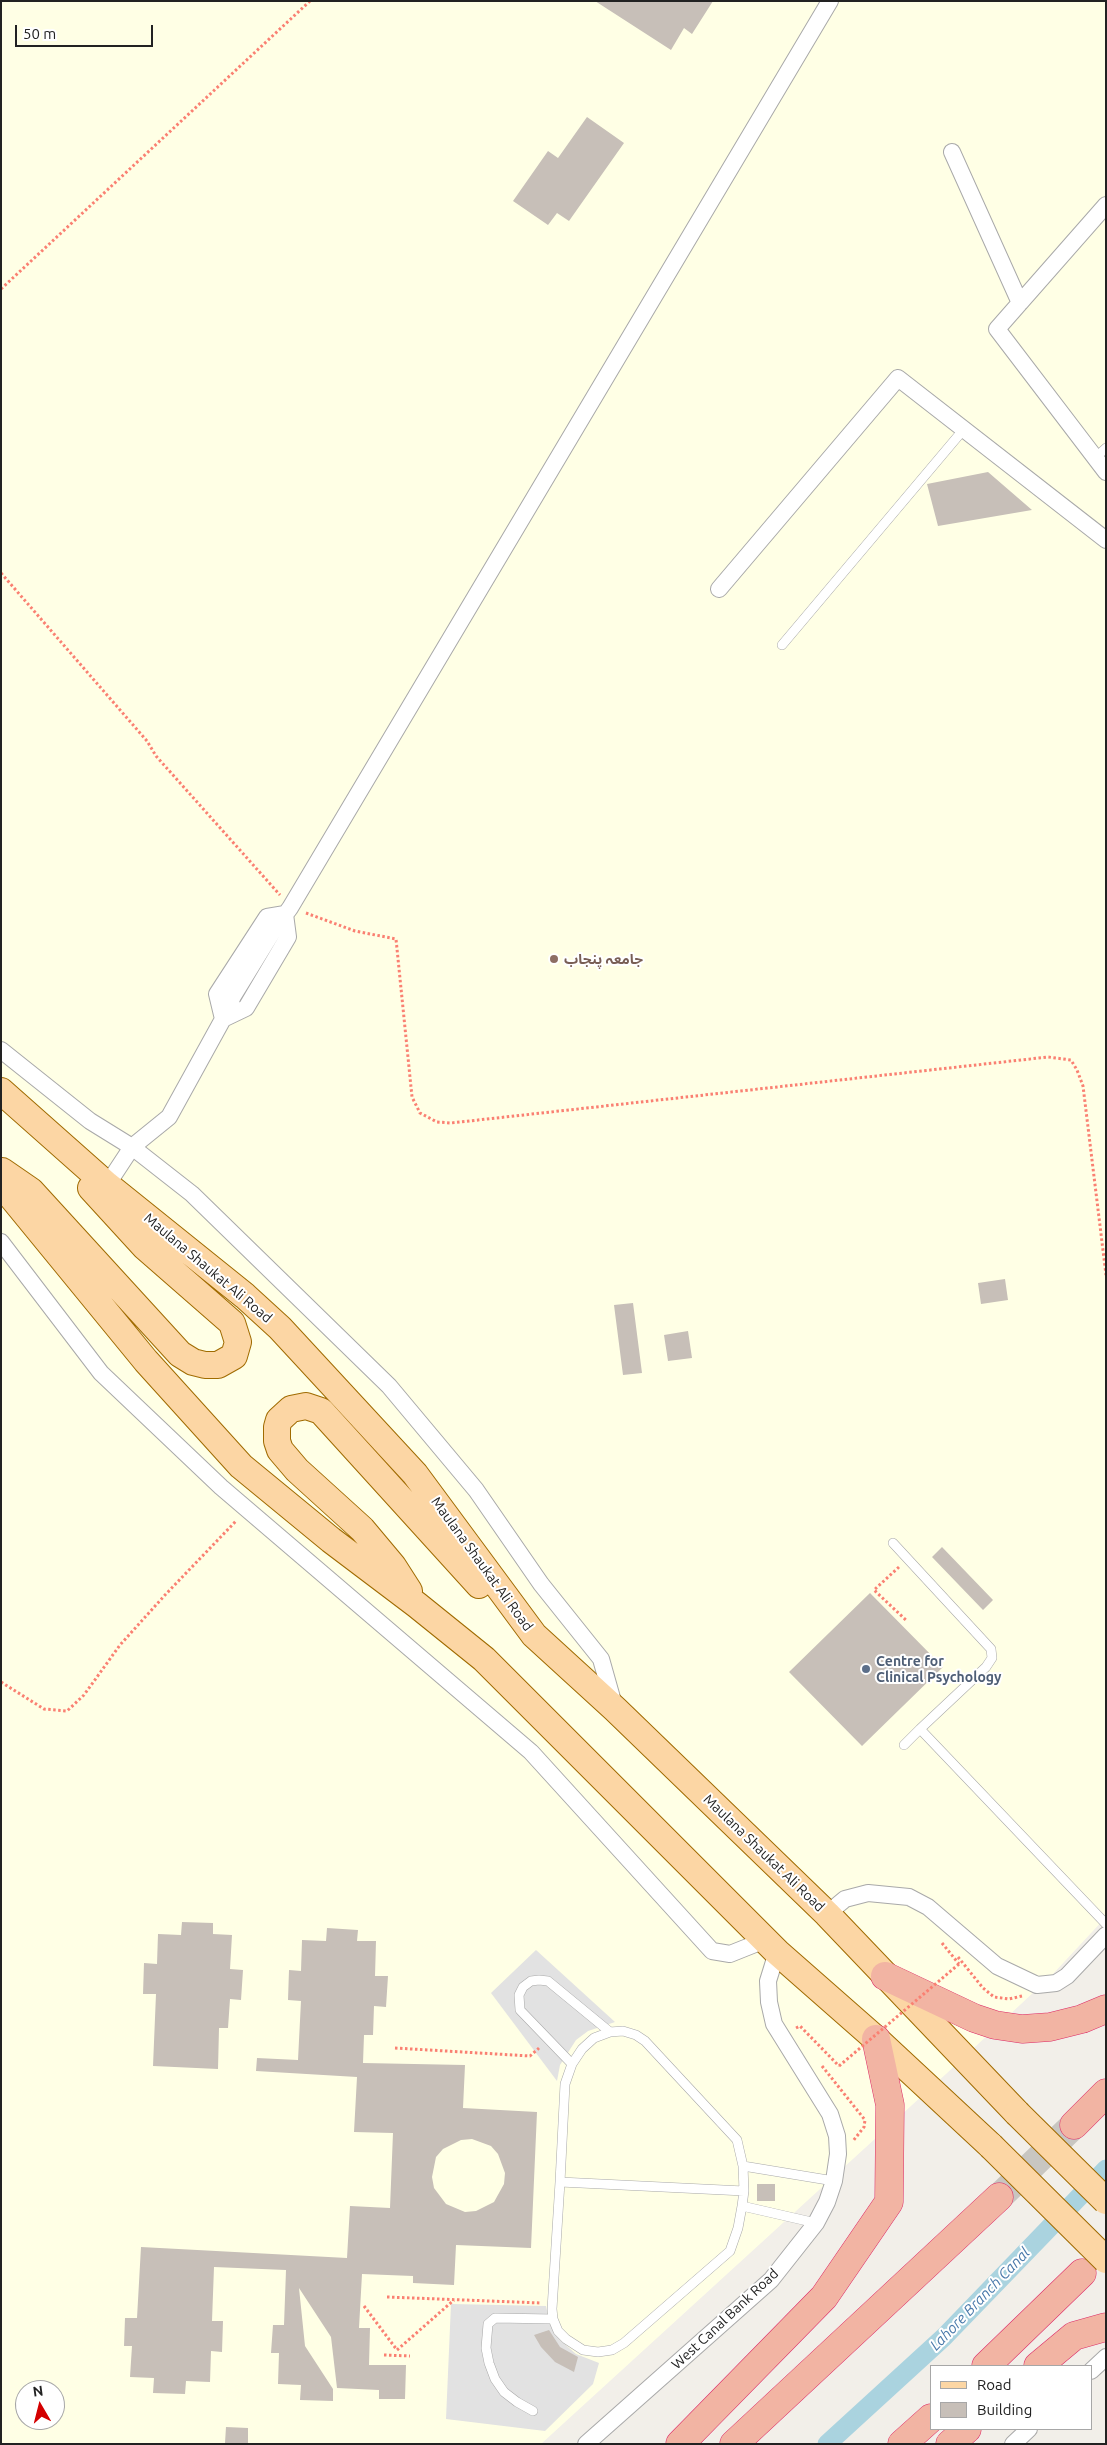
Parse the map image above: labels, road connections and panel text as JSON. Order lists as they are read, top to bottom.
{
  "streets": {
    "main road": ["Maulana Shaukat Ali Road"],
    "street": ["West Canal Bank Road"]
  },
  "water": ["Lahore Branch Canal"],
  "places": ["جامعہ پنجاب", "Centre for Clinical Psychology"],
  "legend": ["Road", "Building"],
  "scale_bar": "50 m",
  "north": "top"
}
